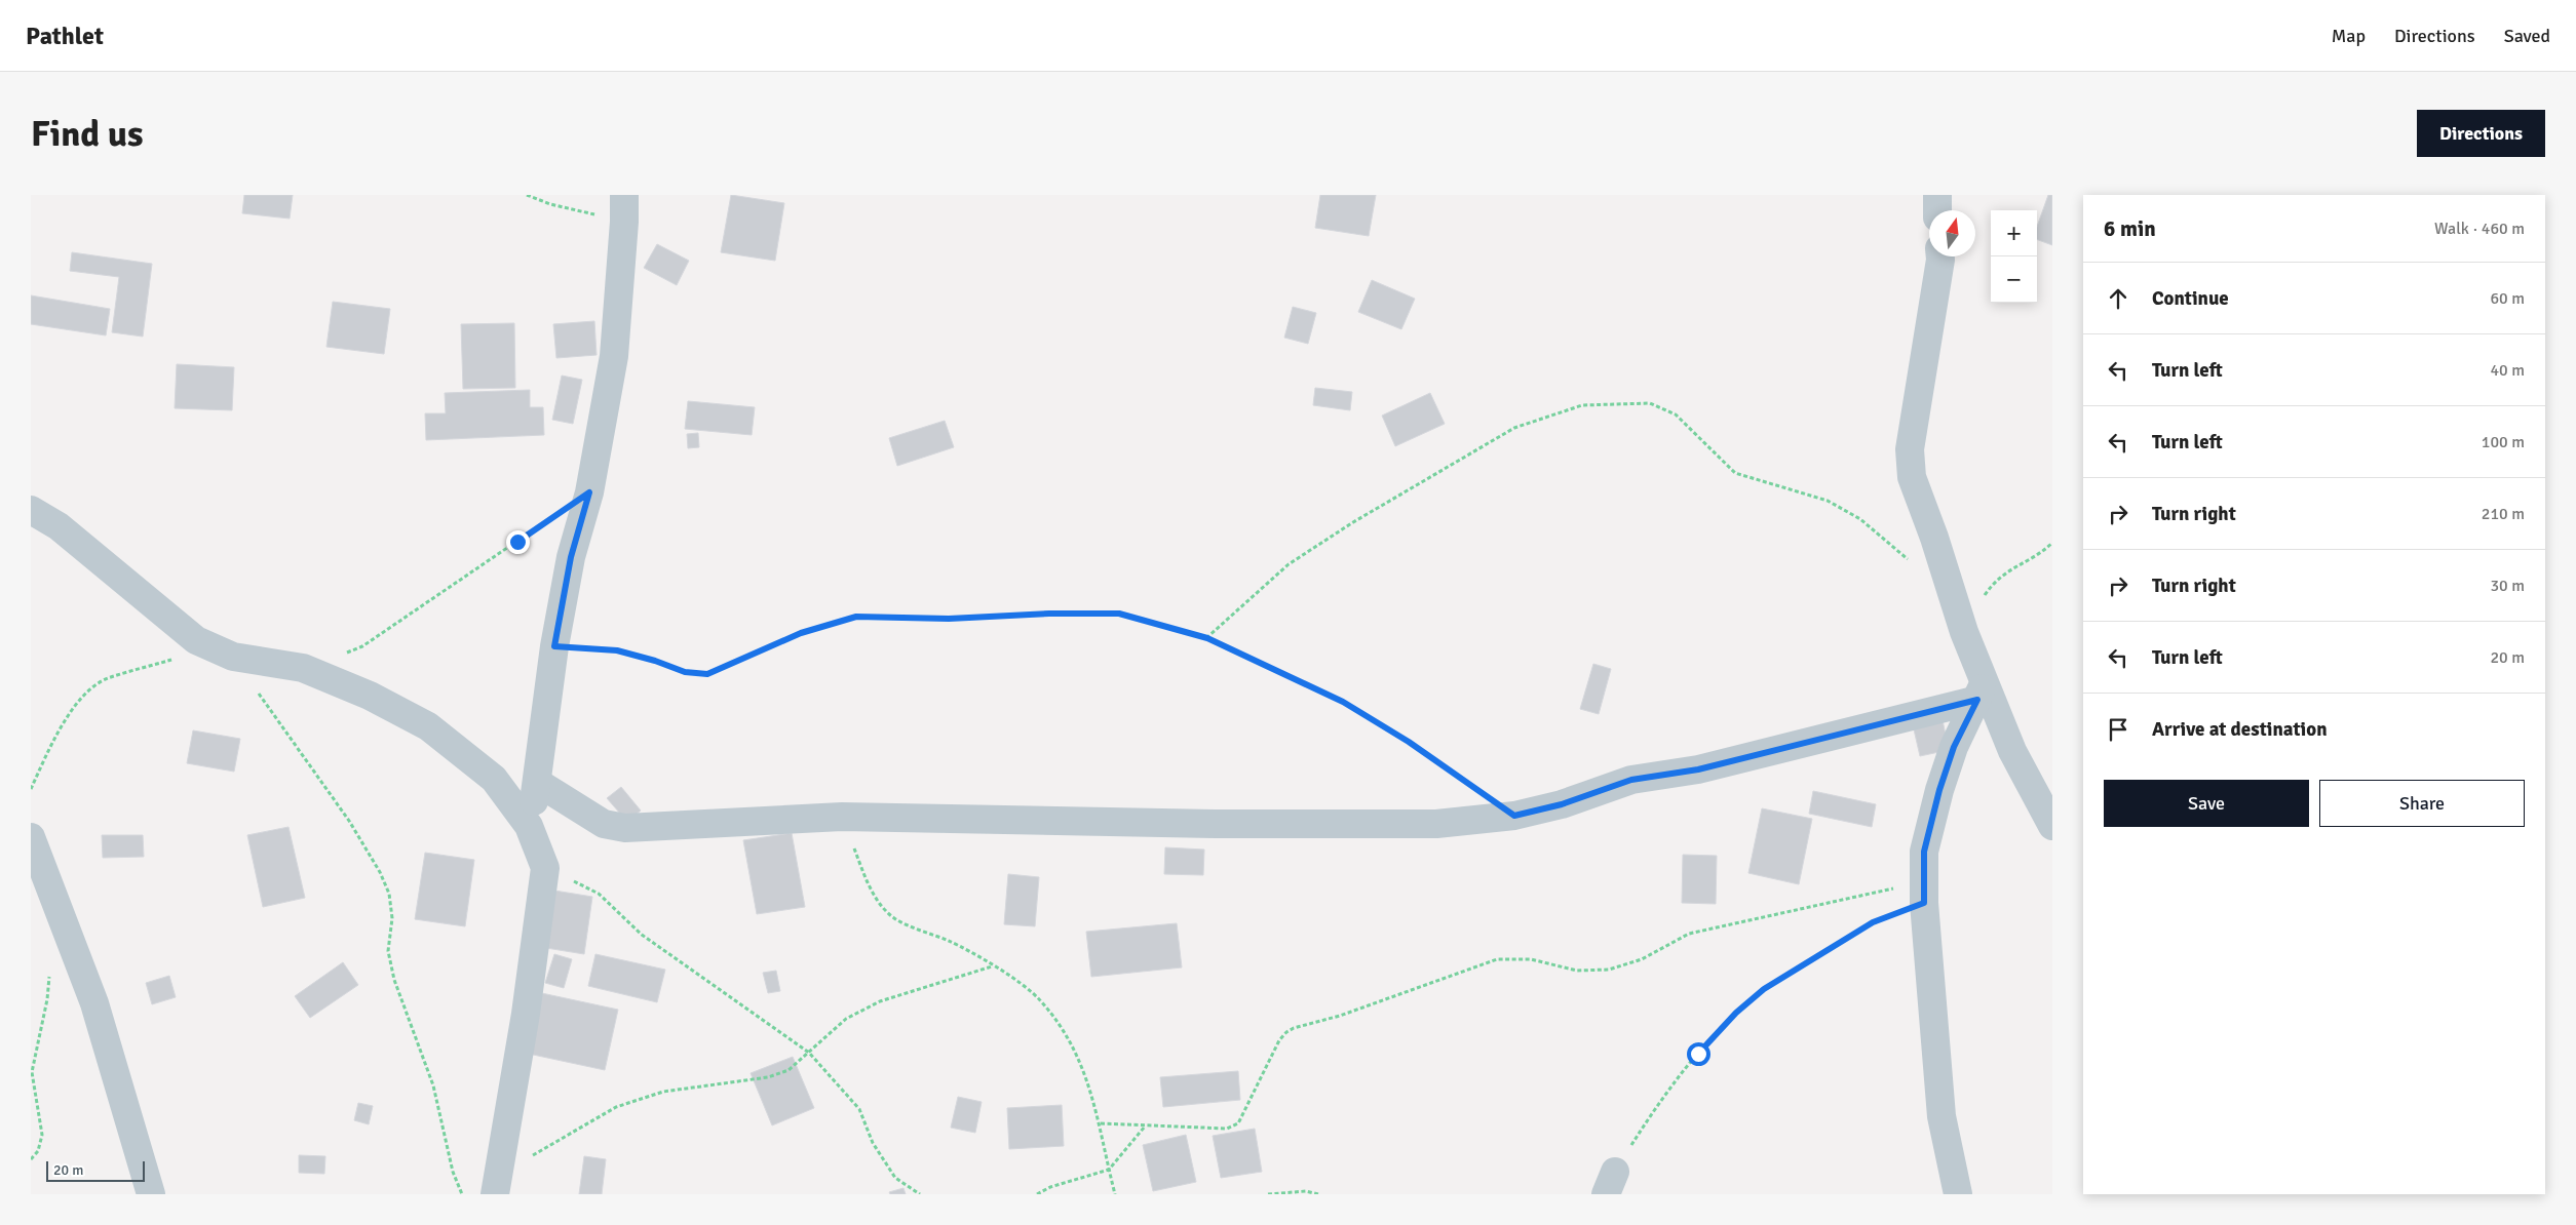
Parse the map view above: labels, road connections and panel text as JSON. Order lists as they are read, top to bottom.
{
  "scale_bar": "20 m",
  "north": "top",
  "page": {
    "header": "Pathlet",
    "nav": ["Map", "Directions", "Saved"],
    "buttons": [
      "Directions",
      ["Save", "Share"]
    ],
    "title": "Find us",
    "heading": ["6 min", "Walk · 460 m"],
    "map_buttons": ["+", "−"],
    "list": [
      ["Continue", "60 m"],
      ["Turn left", "40 m"],
      ["Turn left", "100 m"],
      ["Turn right", "210 m"],
      ["Turn right", "30 m"],
      ["Turn left", "20 m"],
      "Arrive at destination"
    ],
    "scale": "20 m"
  }
}
